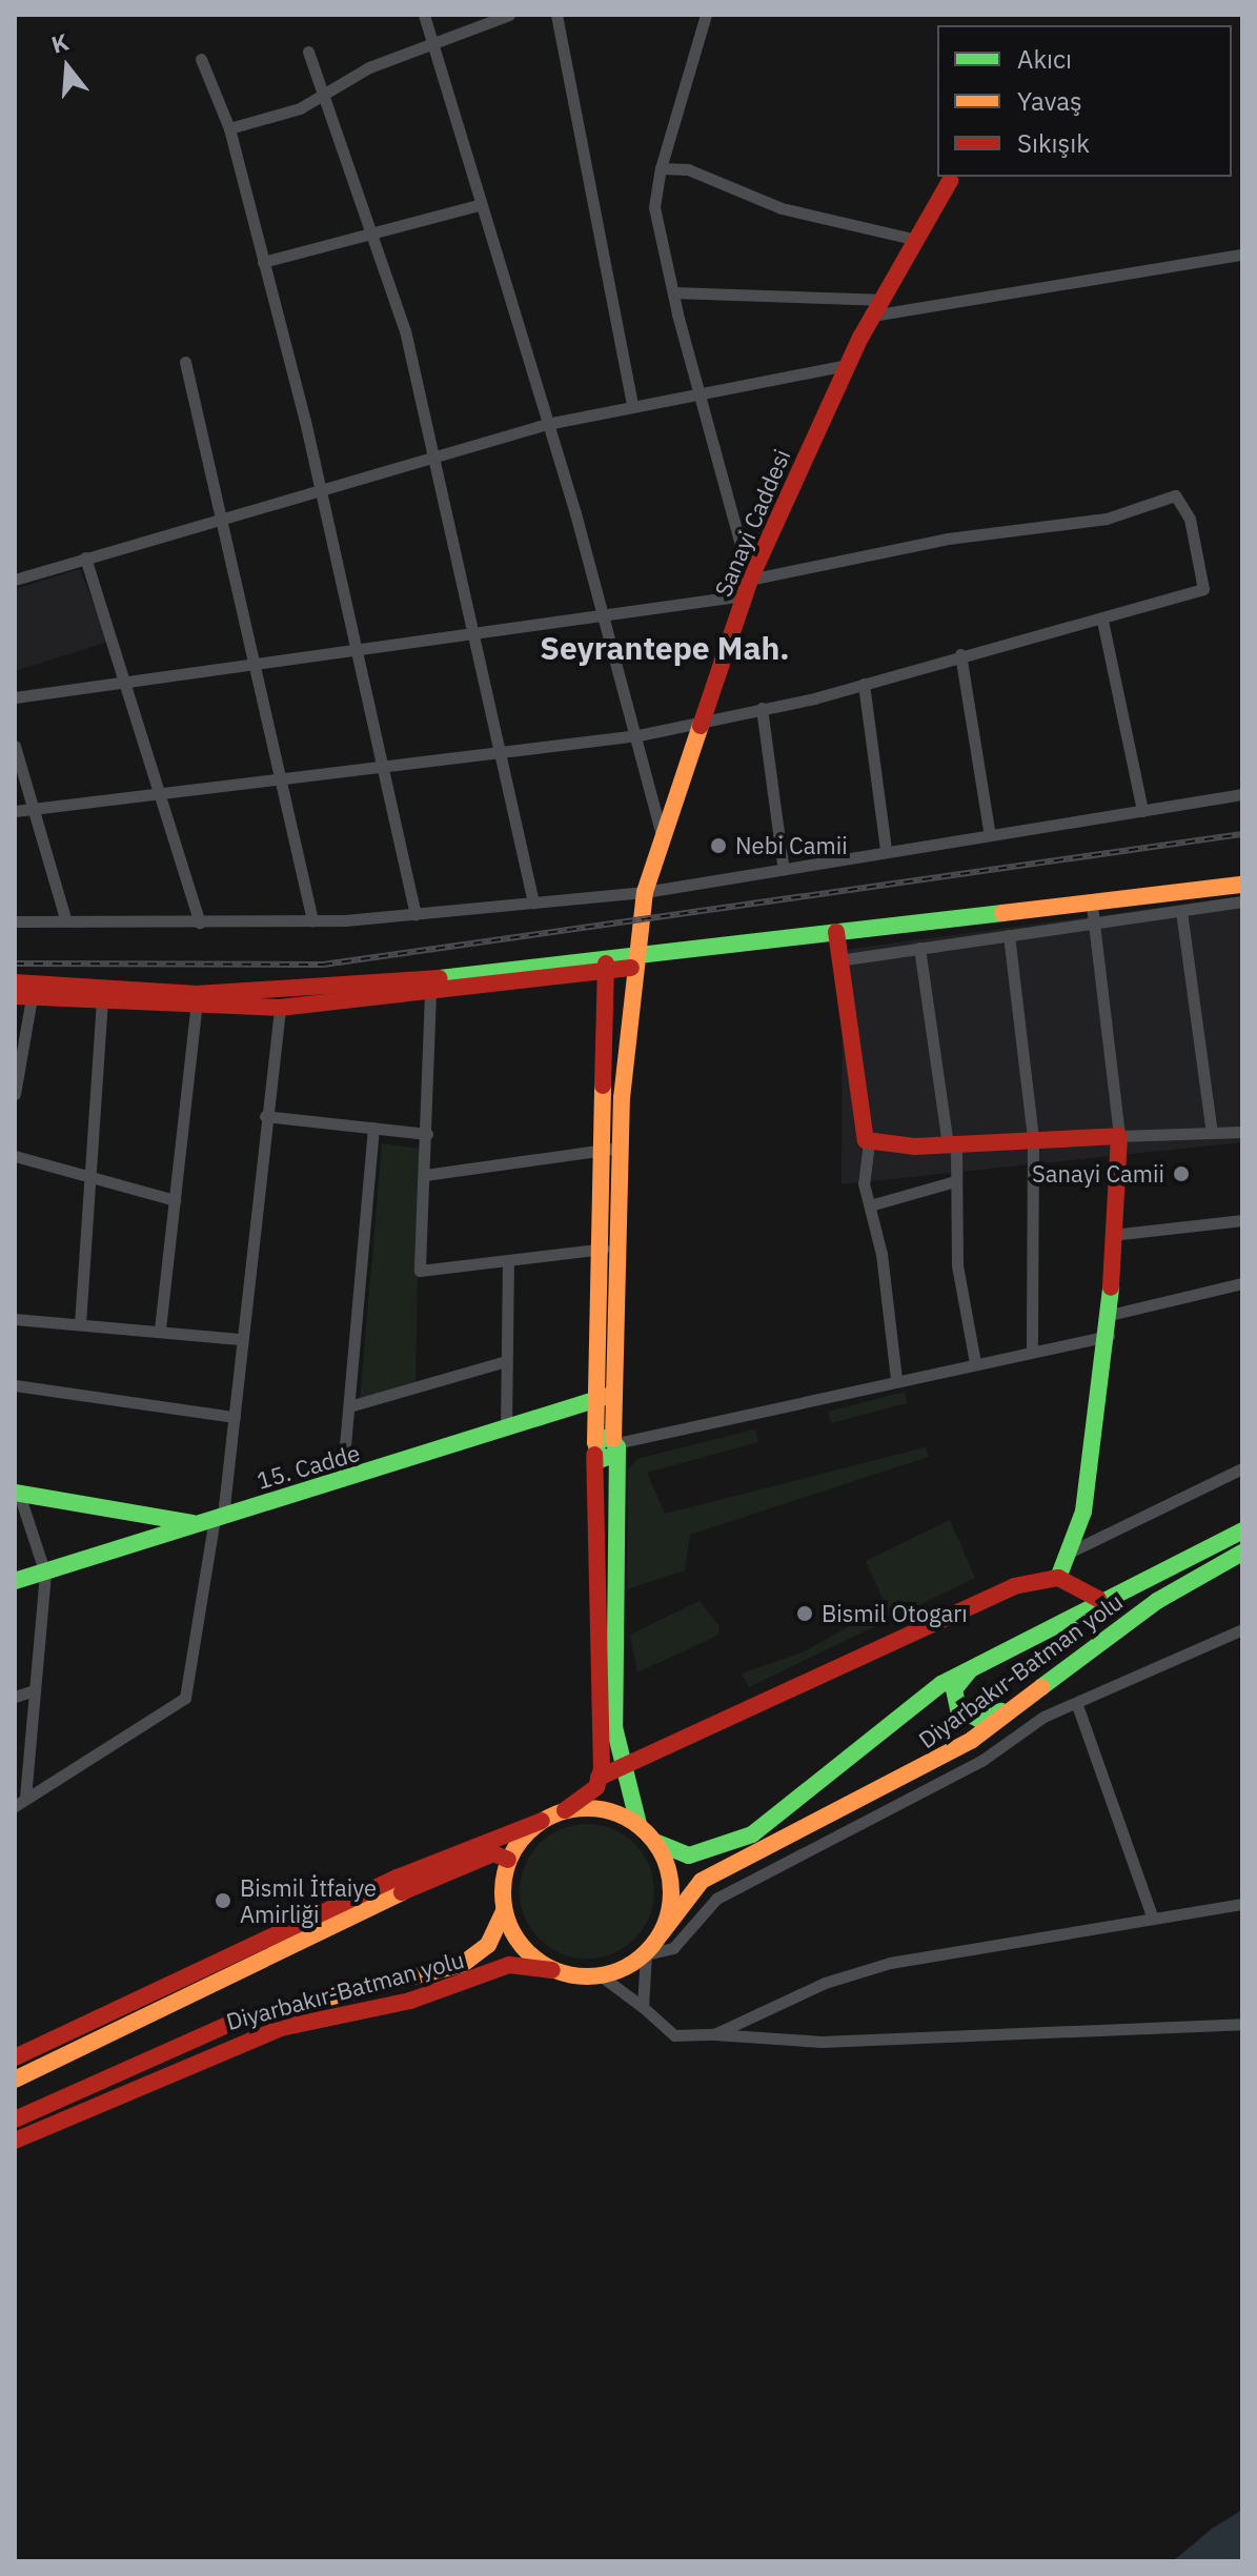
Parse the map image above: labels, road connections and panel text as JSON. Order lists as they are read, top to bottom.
{
  "streets": {
    "main road": ["Sanayi Caddesi", "15. Cadde", "Diyarbakır-Batman yolu"]
  },
  "districts": ["Seyrantepe Mah."],
  "places": [
    "Nebi Camii",
    "Sanayi Camii",
    "Bismil Otogarı",
    "Bismil İtfaiye Amirliği"
  ],
  "legend": ["Akıcı", "Yavaş", "Sıkışık"],
  "north": "top"
}
